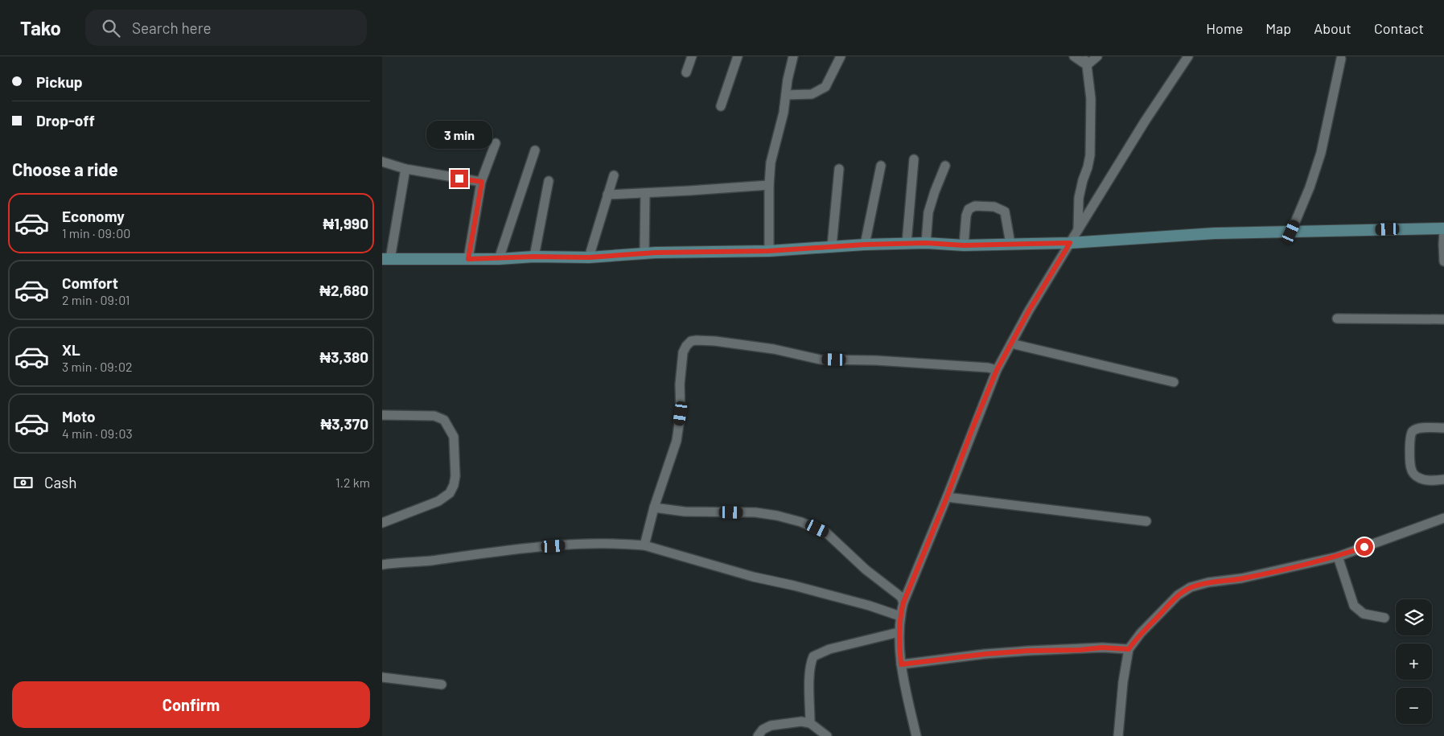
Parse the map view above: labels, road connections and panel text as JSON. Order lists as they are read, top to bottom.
{
  "page": {
    "header": "Tako",
    "search": "Search here",
    "nav": [
      "Home",
      "Map",
      "About",
      "Contact"
    ],
    "banner": ["Pickup", "Drop-off"],
    "bubble": "3 min",
    "heading": "Choose a ride",
    "list": [
      {
        "name": "Economy",
        "note": "1 min · 09:00",
        "value": "₦1,990"
      },
      {
        "name": "Comfort",
        "note": "2 min · 09:01",
        "value": "₦2,680"
      },
      {
        "name": "XL",
        "note": "3 min · 09:02",
        "value": "₦3,380"
      },
      {
        "name": "Moto",
        "note": "4 min · 09:03",
        "value": "₦3,370"
      }
    ],
    "pay": ["Cash", "1.2 km"],
    "map_buttons": ["+", "−"],
    "buttons": "Confirm"
  }
}
